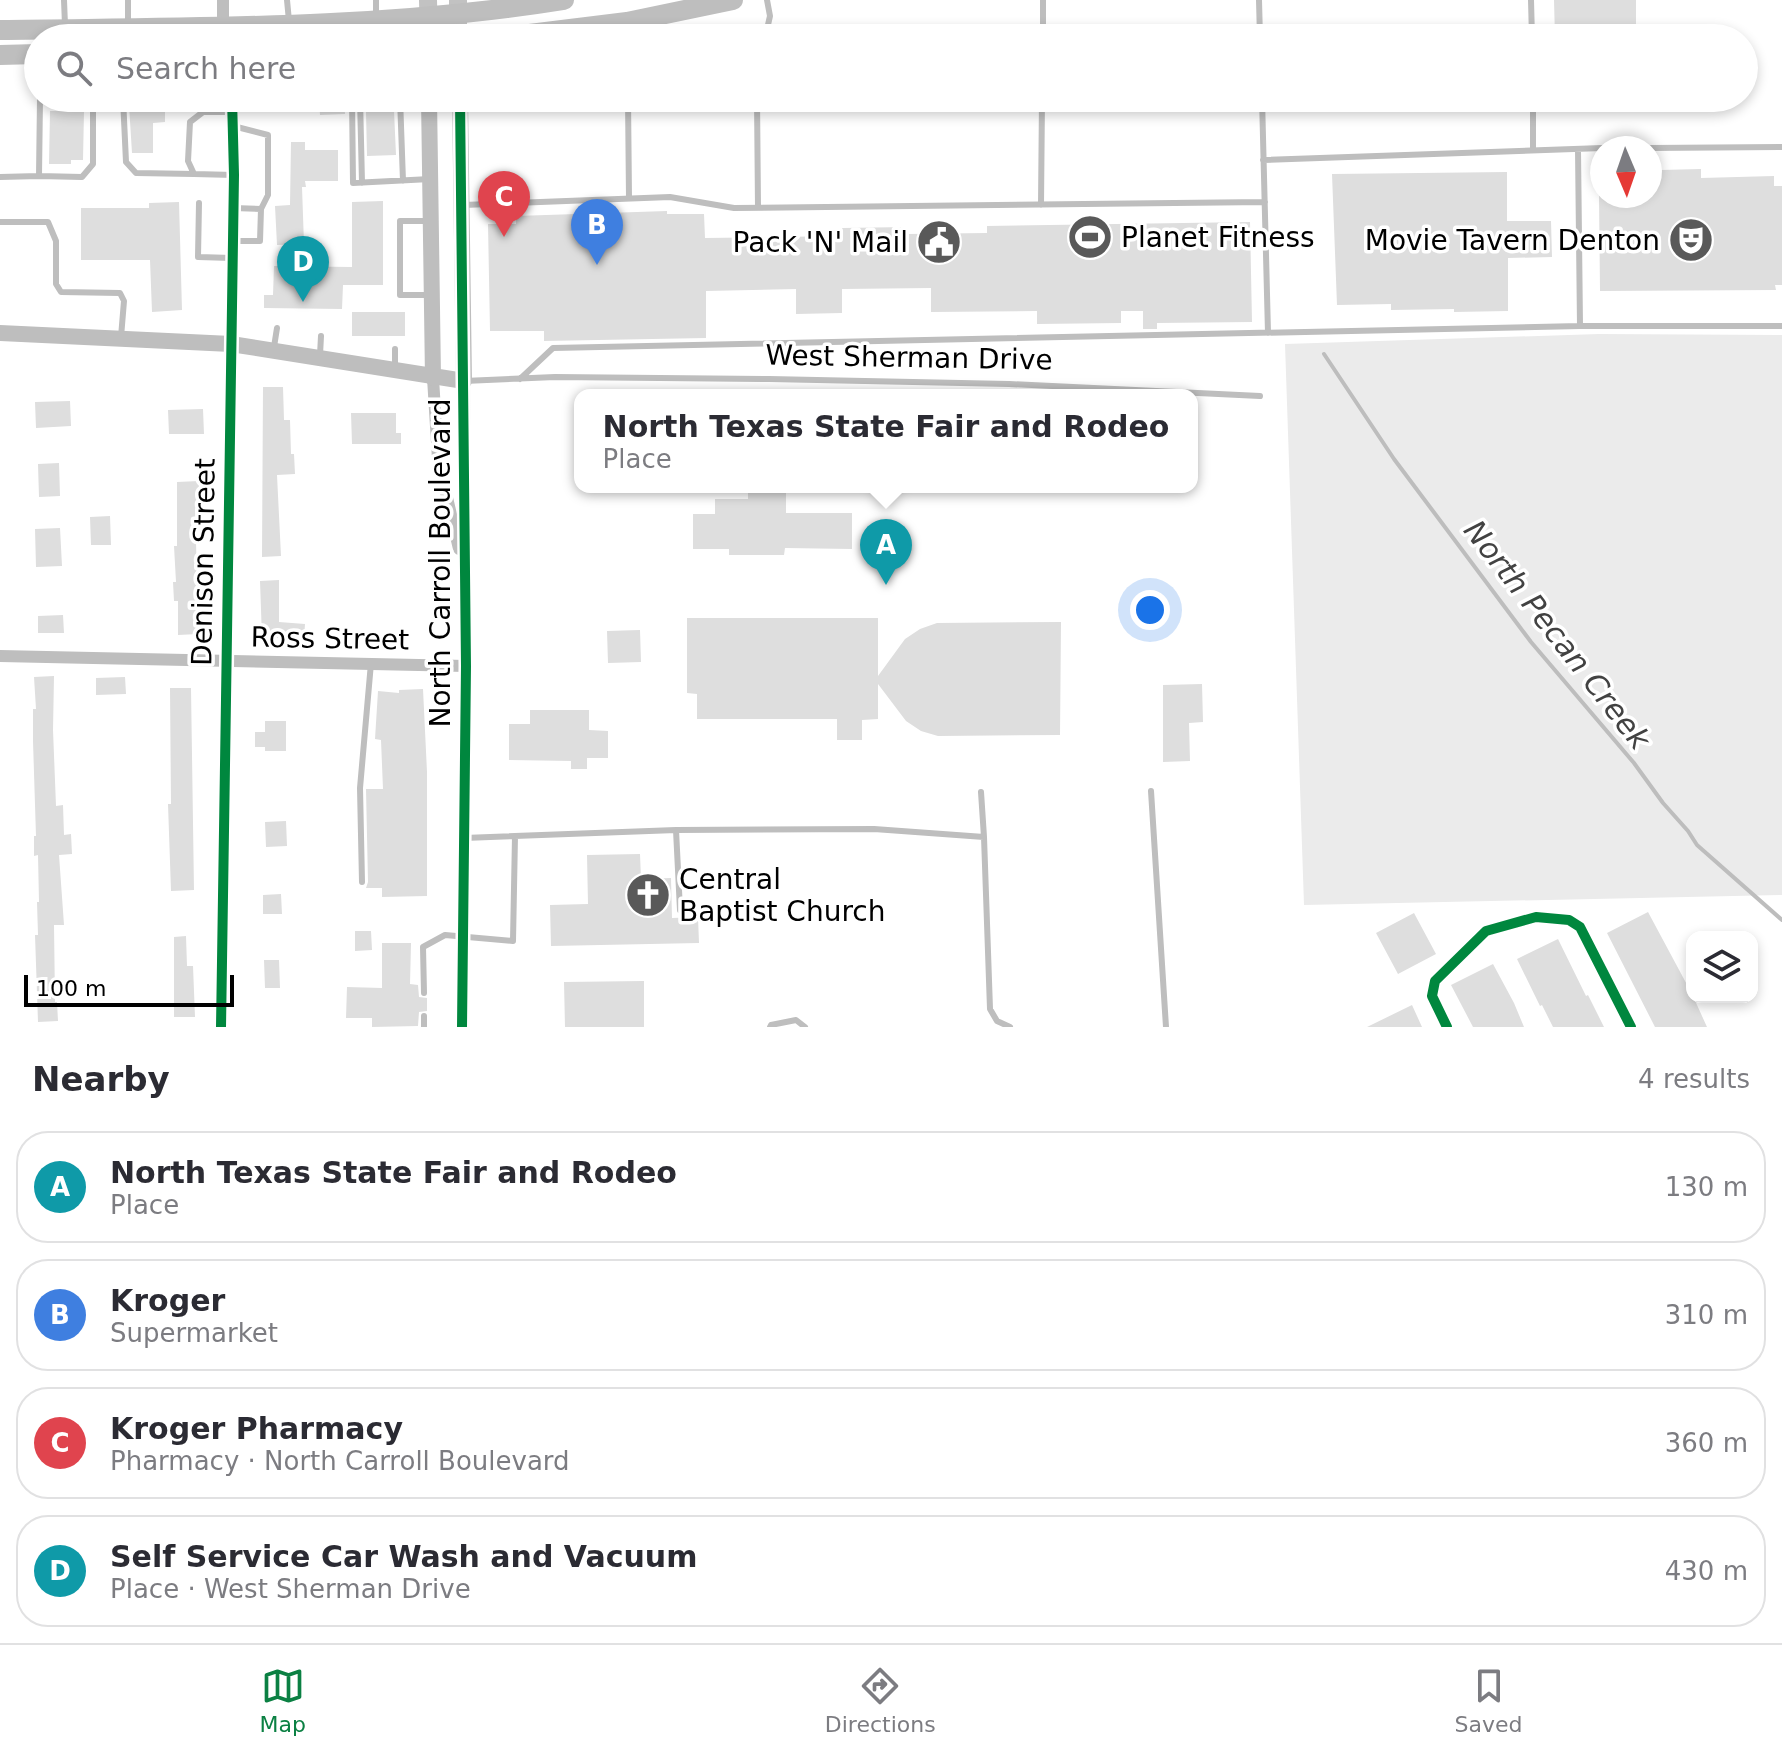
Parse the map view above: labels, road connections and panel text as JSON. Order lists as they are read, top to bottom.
{
  "streets": {
    "street": ["Denison Street", "North Carroll Boulevard", "Ross Street"],
    "lane": ["West Sherman Drive"]
  },
  "crossings": [
    ["West Sherman Drive", "North Carroll Boulevard"],
    ["Denison Street", "Ross Street"],
    ["North Carroll Boulevard", "Ross Street"]
  ],
  "water": ["North Pecan Creek"],
  "places": {
    "sports": ["Planet Fitness"],
    "theatre": ["Movie Tavern Denton"],
    "public building": ["Pack 'N' Mail"],
    "church": ["Central Baptist Church"]
  },
  "scale_bar": "100 m",
  "north": "bottom",
  "page": {
    "search": "Search here",
    "pins": [
      "C",
      "B",
      "D",
      "A"
    ],
    "popup": ["North Texas State Fair and Rodeo", "Place"],
    "scale": "100 m",
    "heading": ["Nearby", "4 results"],
    "list": [
      {
        "mark": "A",
        "name": "North Texas State Fair and Rodeo",
        "note": "Place",
        "value": "130 m"
      },
      {
        "mark": "B",
        "name": "Kroger",
        "note": "Supermarket",
        "value": "310 m"
      },
      {
        "mark": "C",
        "name": "Kroger Pharmacy",
        "note": "Pharmacy · North Carroll Boulevard",
        "value": "360 m"
      },
      {
        "mark": "D",
        "name": "Self Service Car Wash and Vacuum",
        "note": "Place · West Sherman Drive",
        "value": "430 m"
      }
    ],
    "nav": ["Map", "Directions", "Saved"]
  }
}
